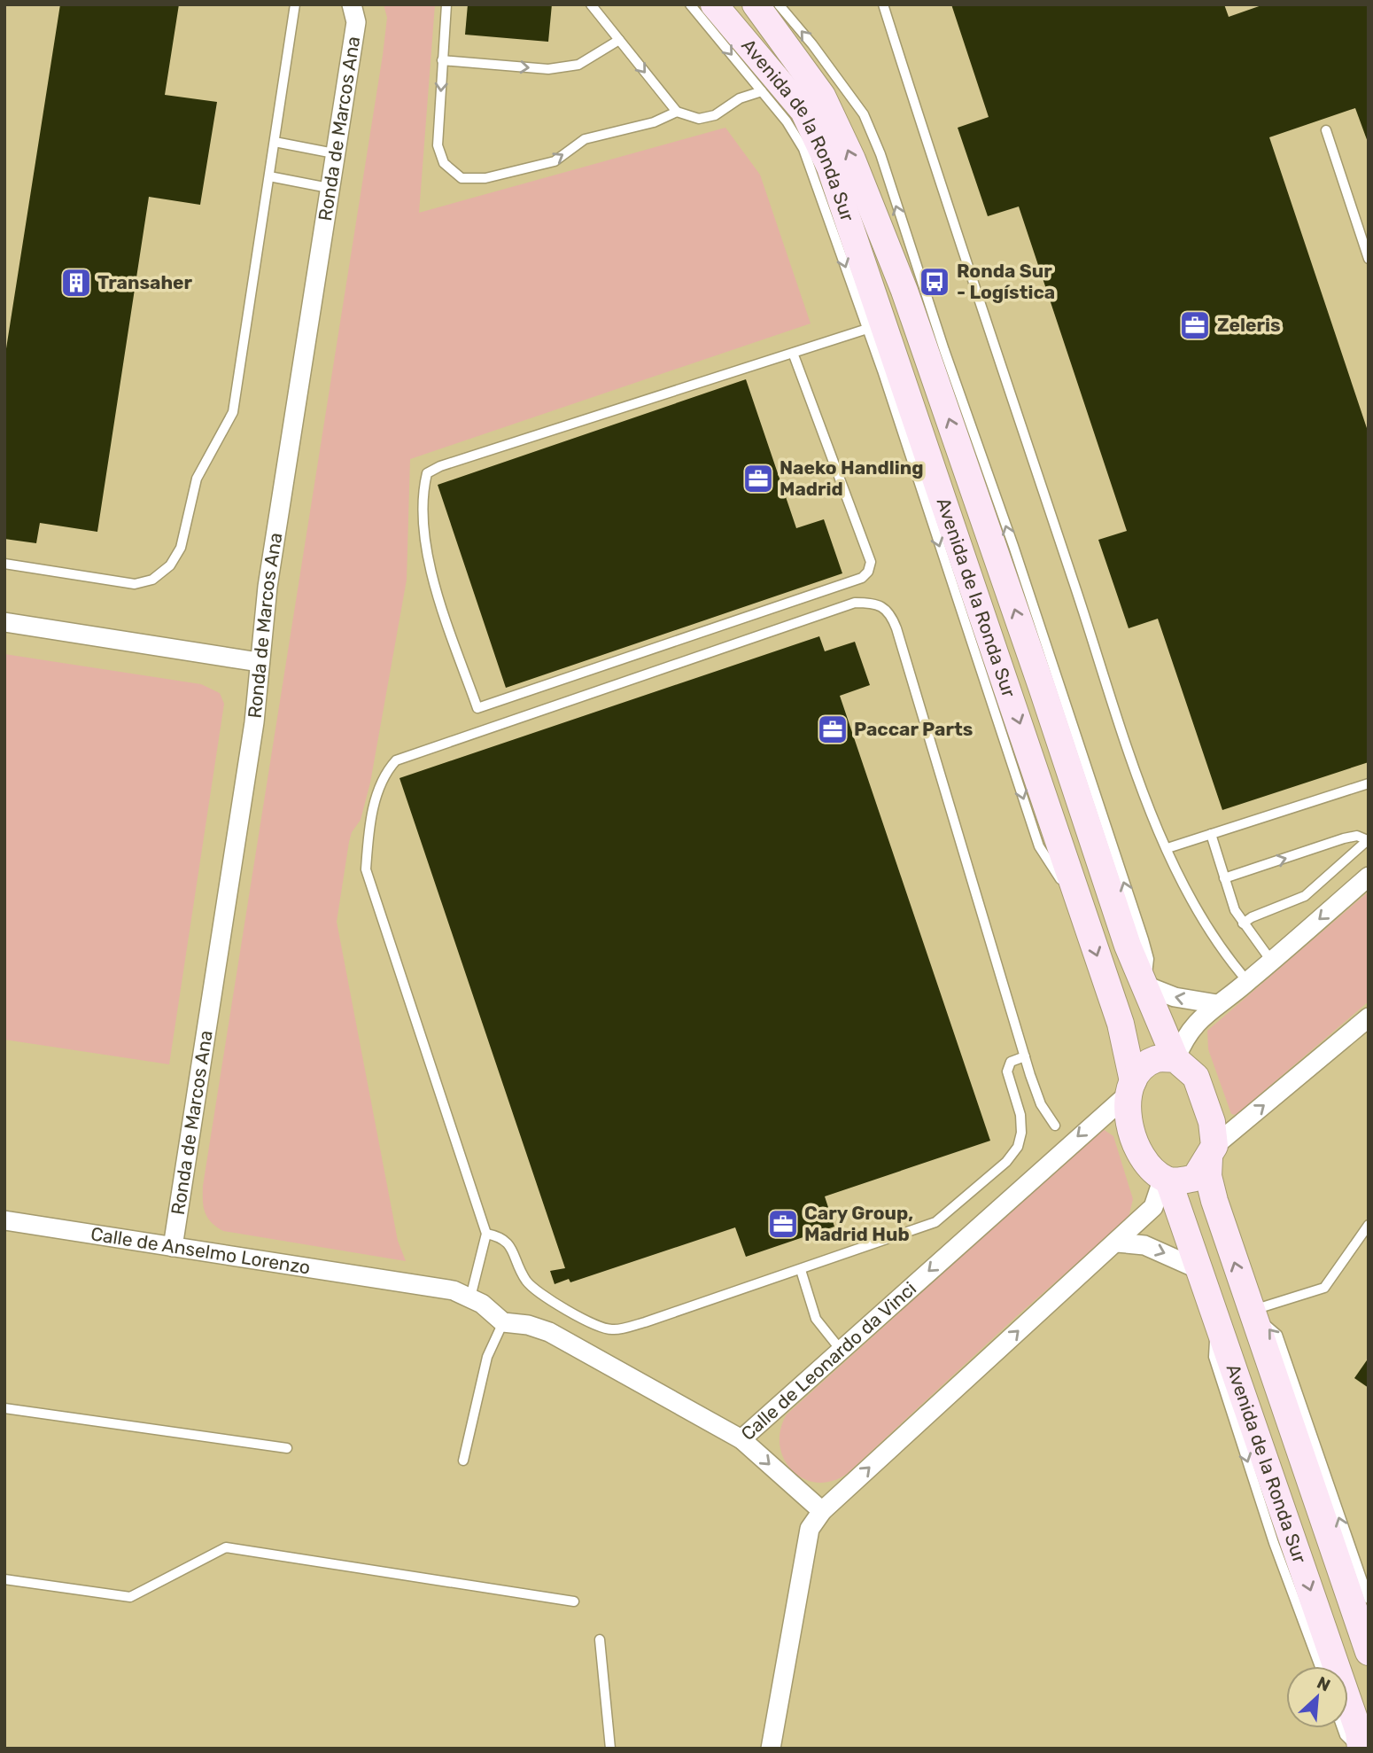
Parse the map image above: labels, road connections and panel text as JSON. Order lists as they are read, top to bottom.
{
  "streets": {
    "main road": ["Avenida de la Ronda Sur"],
    "street": ["Ronda de Marcos Ana", "Calle de Anselmo Lorenzo", "Calle de Leonardo da Vinci"]
  },
  "crossings": [
    ["Ronda de Marcos Ana", "Calle de Anselmo Lorenzo"],
    ["Avenida de la Ronda Sur", "Calle de Leonardo da Vinci"]
  ],
  "places": {
    "bus stop": ["Ronda Sur - Logística"],
    "building": ["Transaher"],
    "office": [
      "Zeleris",
      "Naeko Handling Madrid",
      "Paccar Parts",
      "Cary Group, Madrid Hub"
    ]
  },
  "north": "top right"
}
